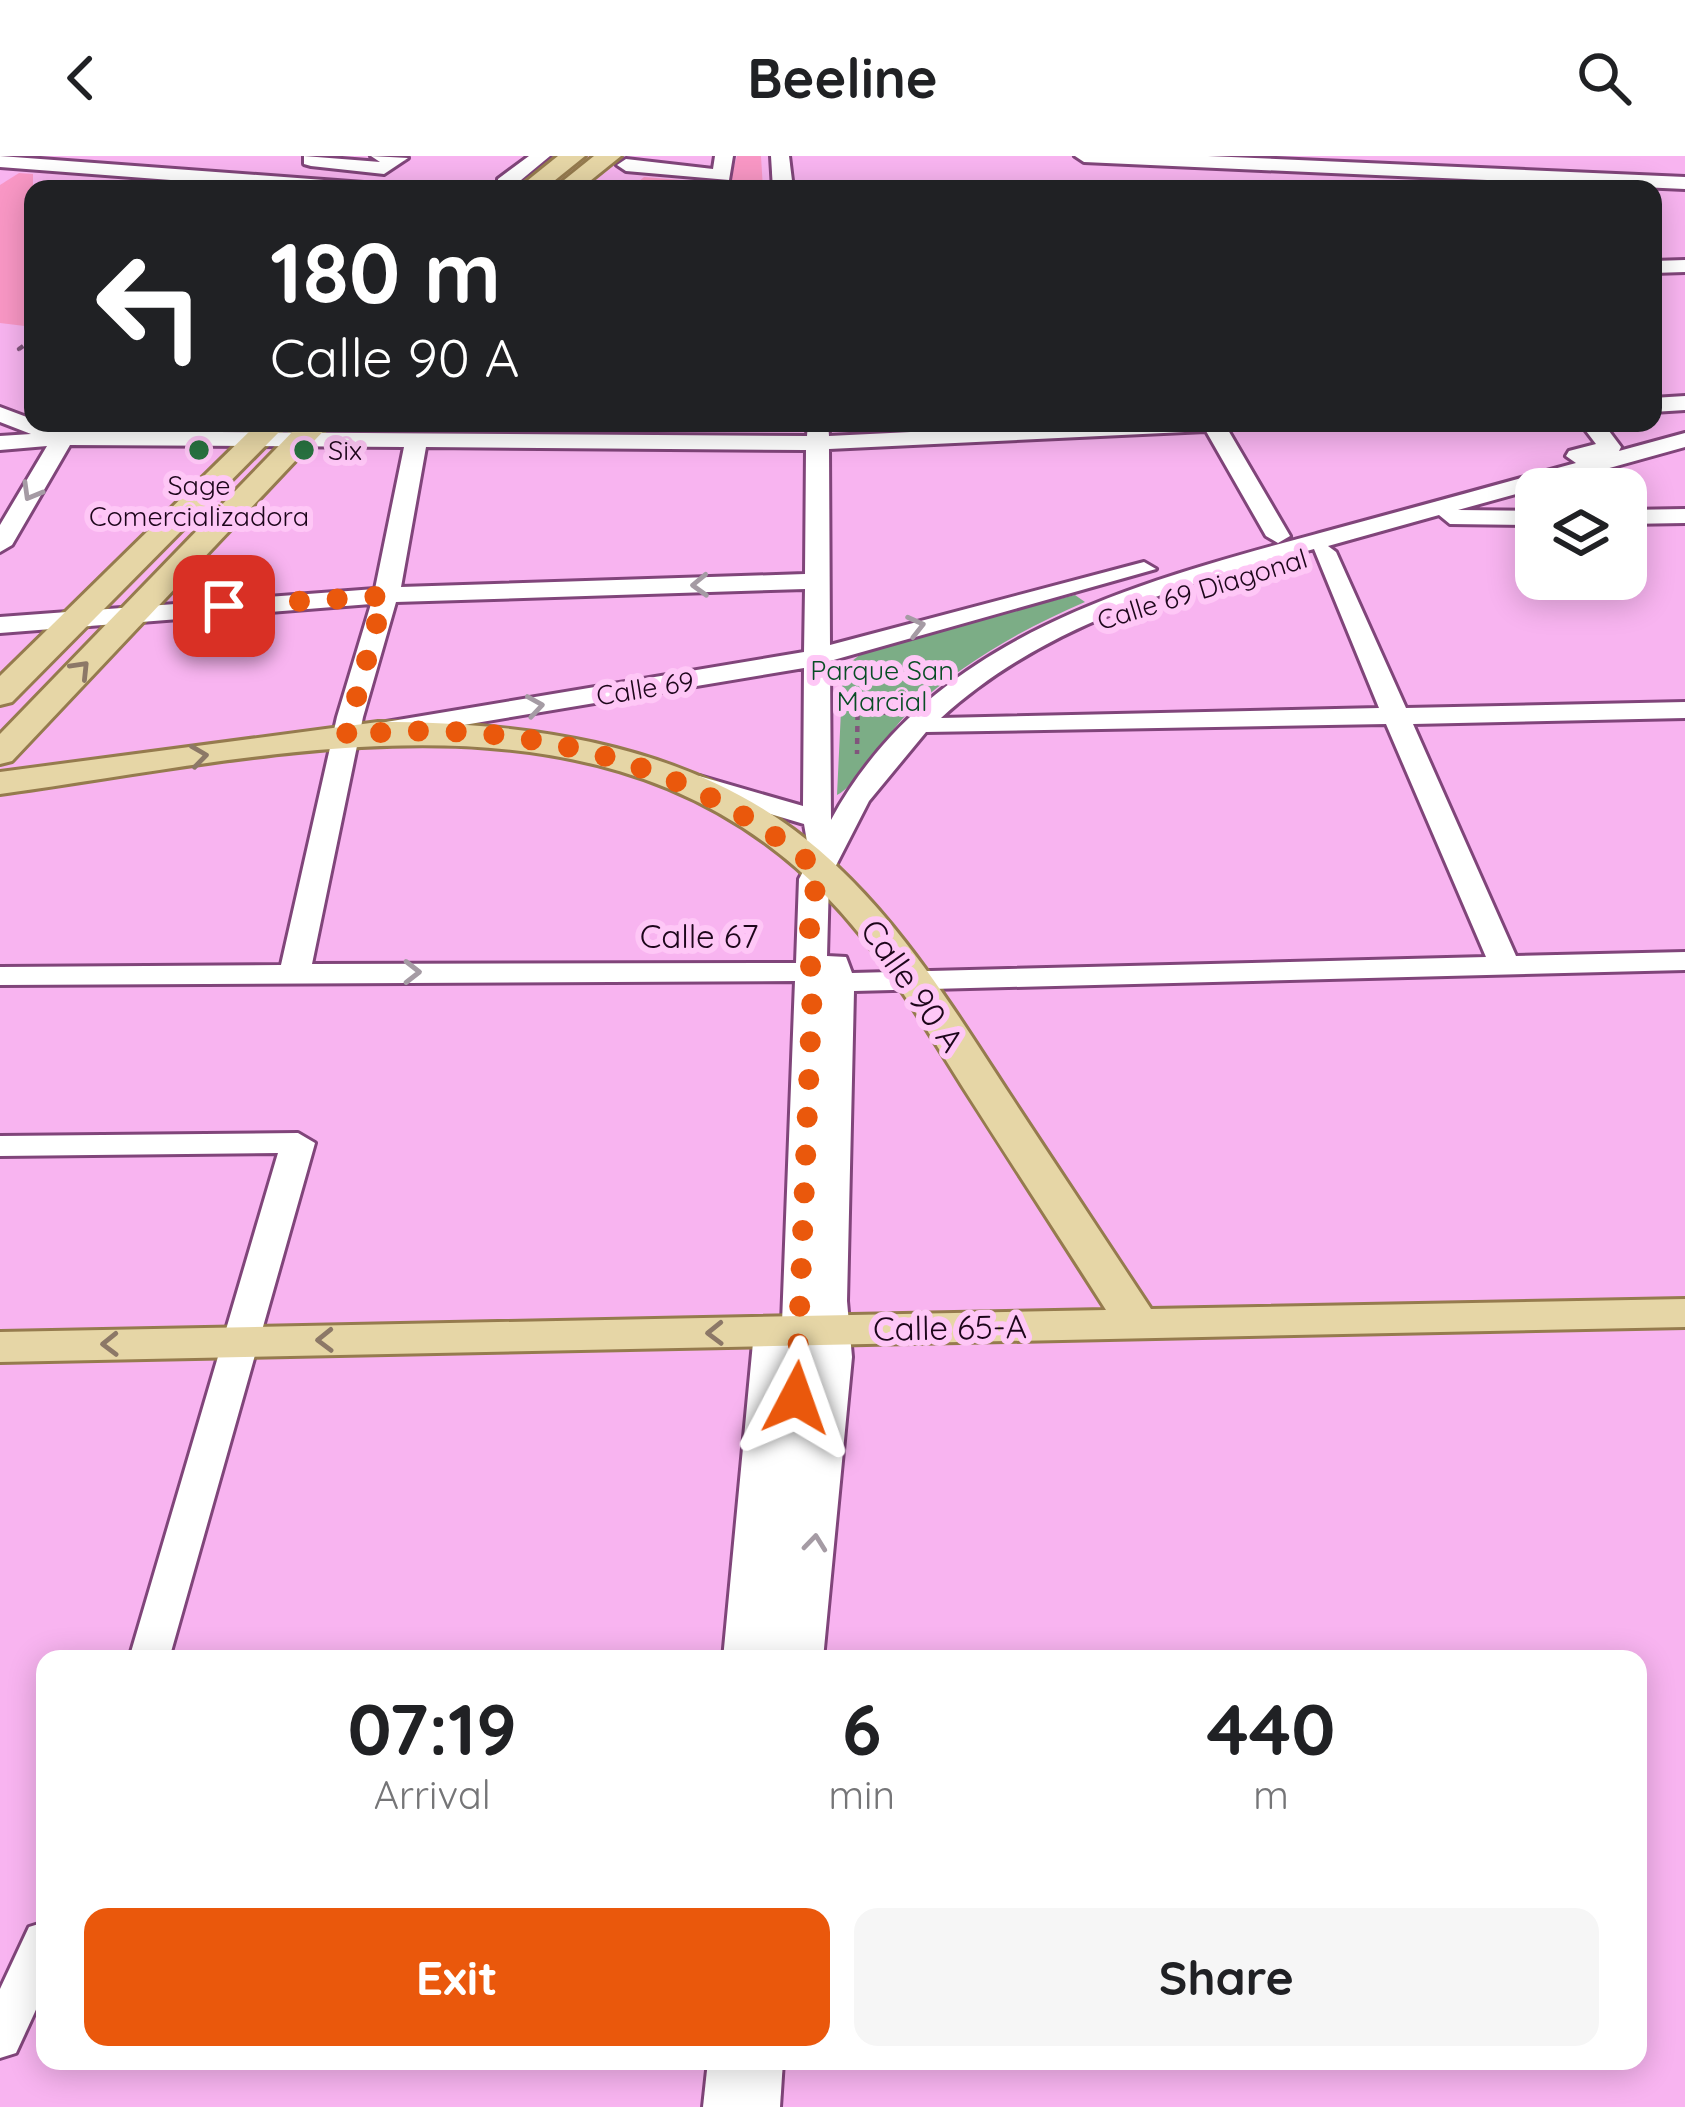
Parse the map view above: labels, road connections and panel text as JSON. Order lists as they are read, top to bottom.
{
  "streets": {
    "main road": ["Calle 69", "Calle 90 A", "Calle 65-A"],
    "street": ["Calle 69 Diagonal", "Calle 67"]
  },
  "crossings": [
    ["Calle 69 Diagonal", "Calle 90 A"],
    ["Calle 69", "Calle 90 A"],
    ["Calle 67", "Calle 90 A"],
    ["Calle 90 A", "Calle 65-A"]
  ],
  "one_way": ["Calle 65-A"],
  "parks": ["Parque San Marcial"],
  "places": ["Sage Comercializadora", "Six"],
  "page": {
    "header": "Beeline",
    "turn": ["180 m", "Calle 90 A"],
    "eta": [
      "07:19",
      "Arrival",
      "6",
      "min",
      "440",
      "m"
    ],
    "buttons": ["Exit", "Share"]
  }
}
